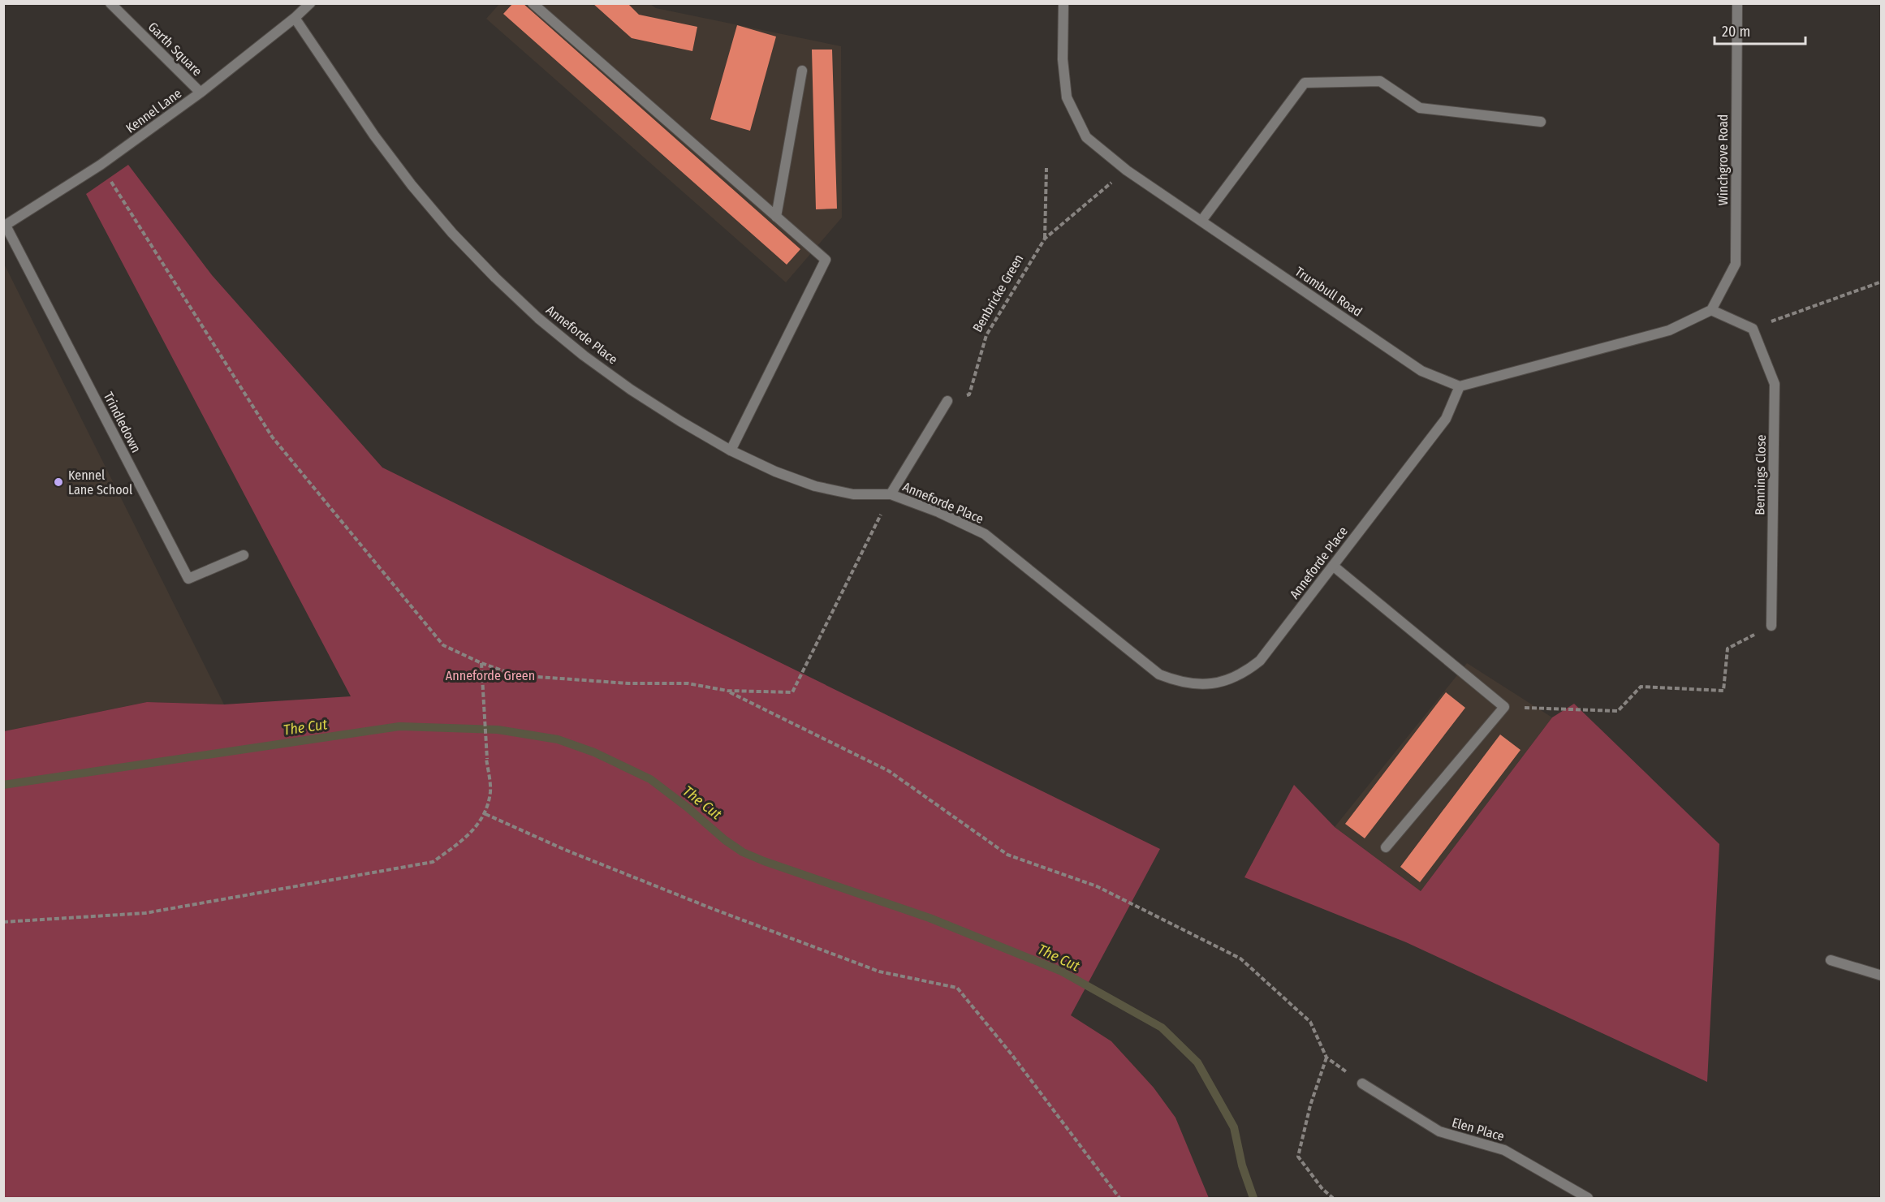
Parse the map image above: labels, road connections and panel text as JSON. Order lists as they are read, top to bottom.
{
  "streets": {
    "street": [
      "Garth Square",
      "Kennel Lane",
      "Winchgrove Road",
      "Trumbull Road",
      "Anneforde Place",
      "Trindledown",
      "Bennings Close",
      "Elen Place"
    ],
    "path": ["Benbricke Green"]
  },
  "crossings": [
    ["Garth Square", "Kennel Lane"],
    ["Kennel Lane", "Anneforde Place"],
    ["Kennel Lane", "Trindledown"],
    ["Trumbull Road", "Benbricke Green"],
    ["Trumbull Road", "Anneforde Place"]
  ],
  "water": ["The Cut"],
  "parks": ["Anneforde Green"],
  "places": ["Kennel Lane School"],
  "scale_bar": "20 m"
}
